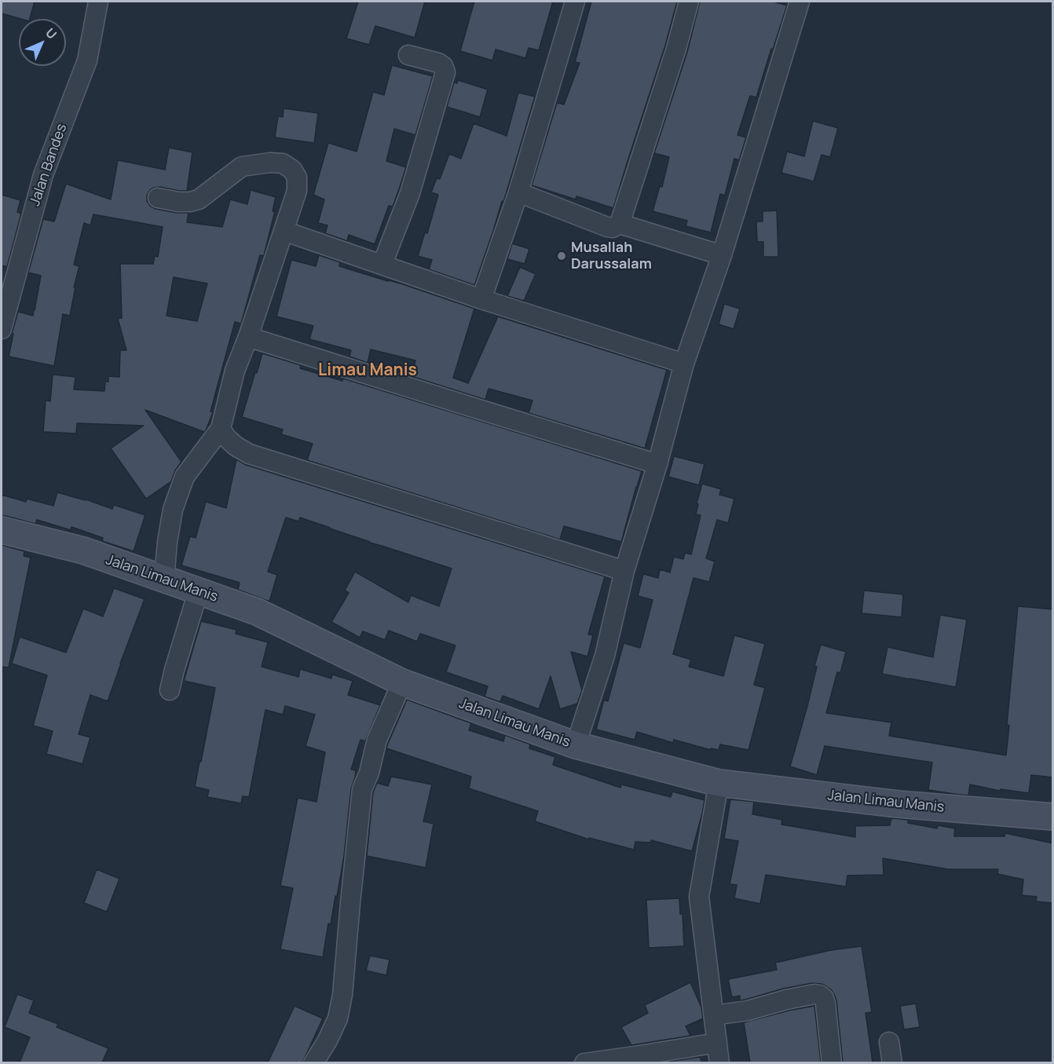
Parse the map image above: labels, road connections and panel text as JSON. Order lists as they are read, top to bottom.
{
  "streets": {
    "street": ["Jalan Bandes", "Jalan Limau Manis"]
  },
  "districts": ["Limau Manis"],
  "places": ["Musallah Darussalam"],
  "north": "top right"
}
